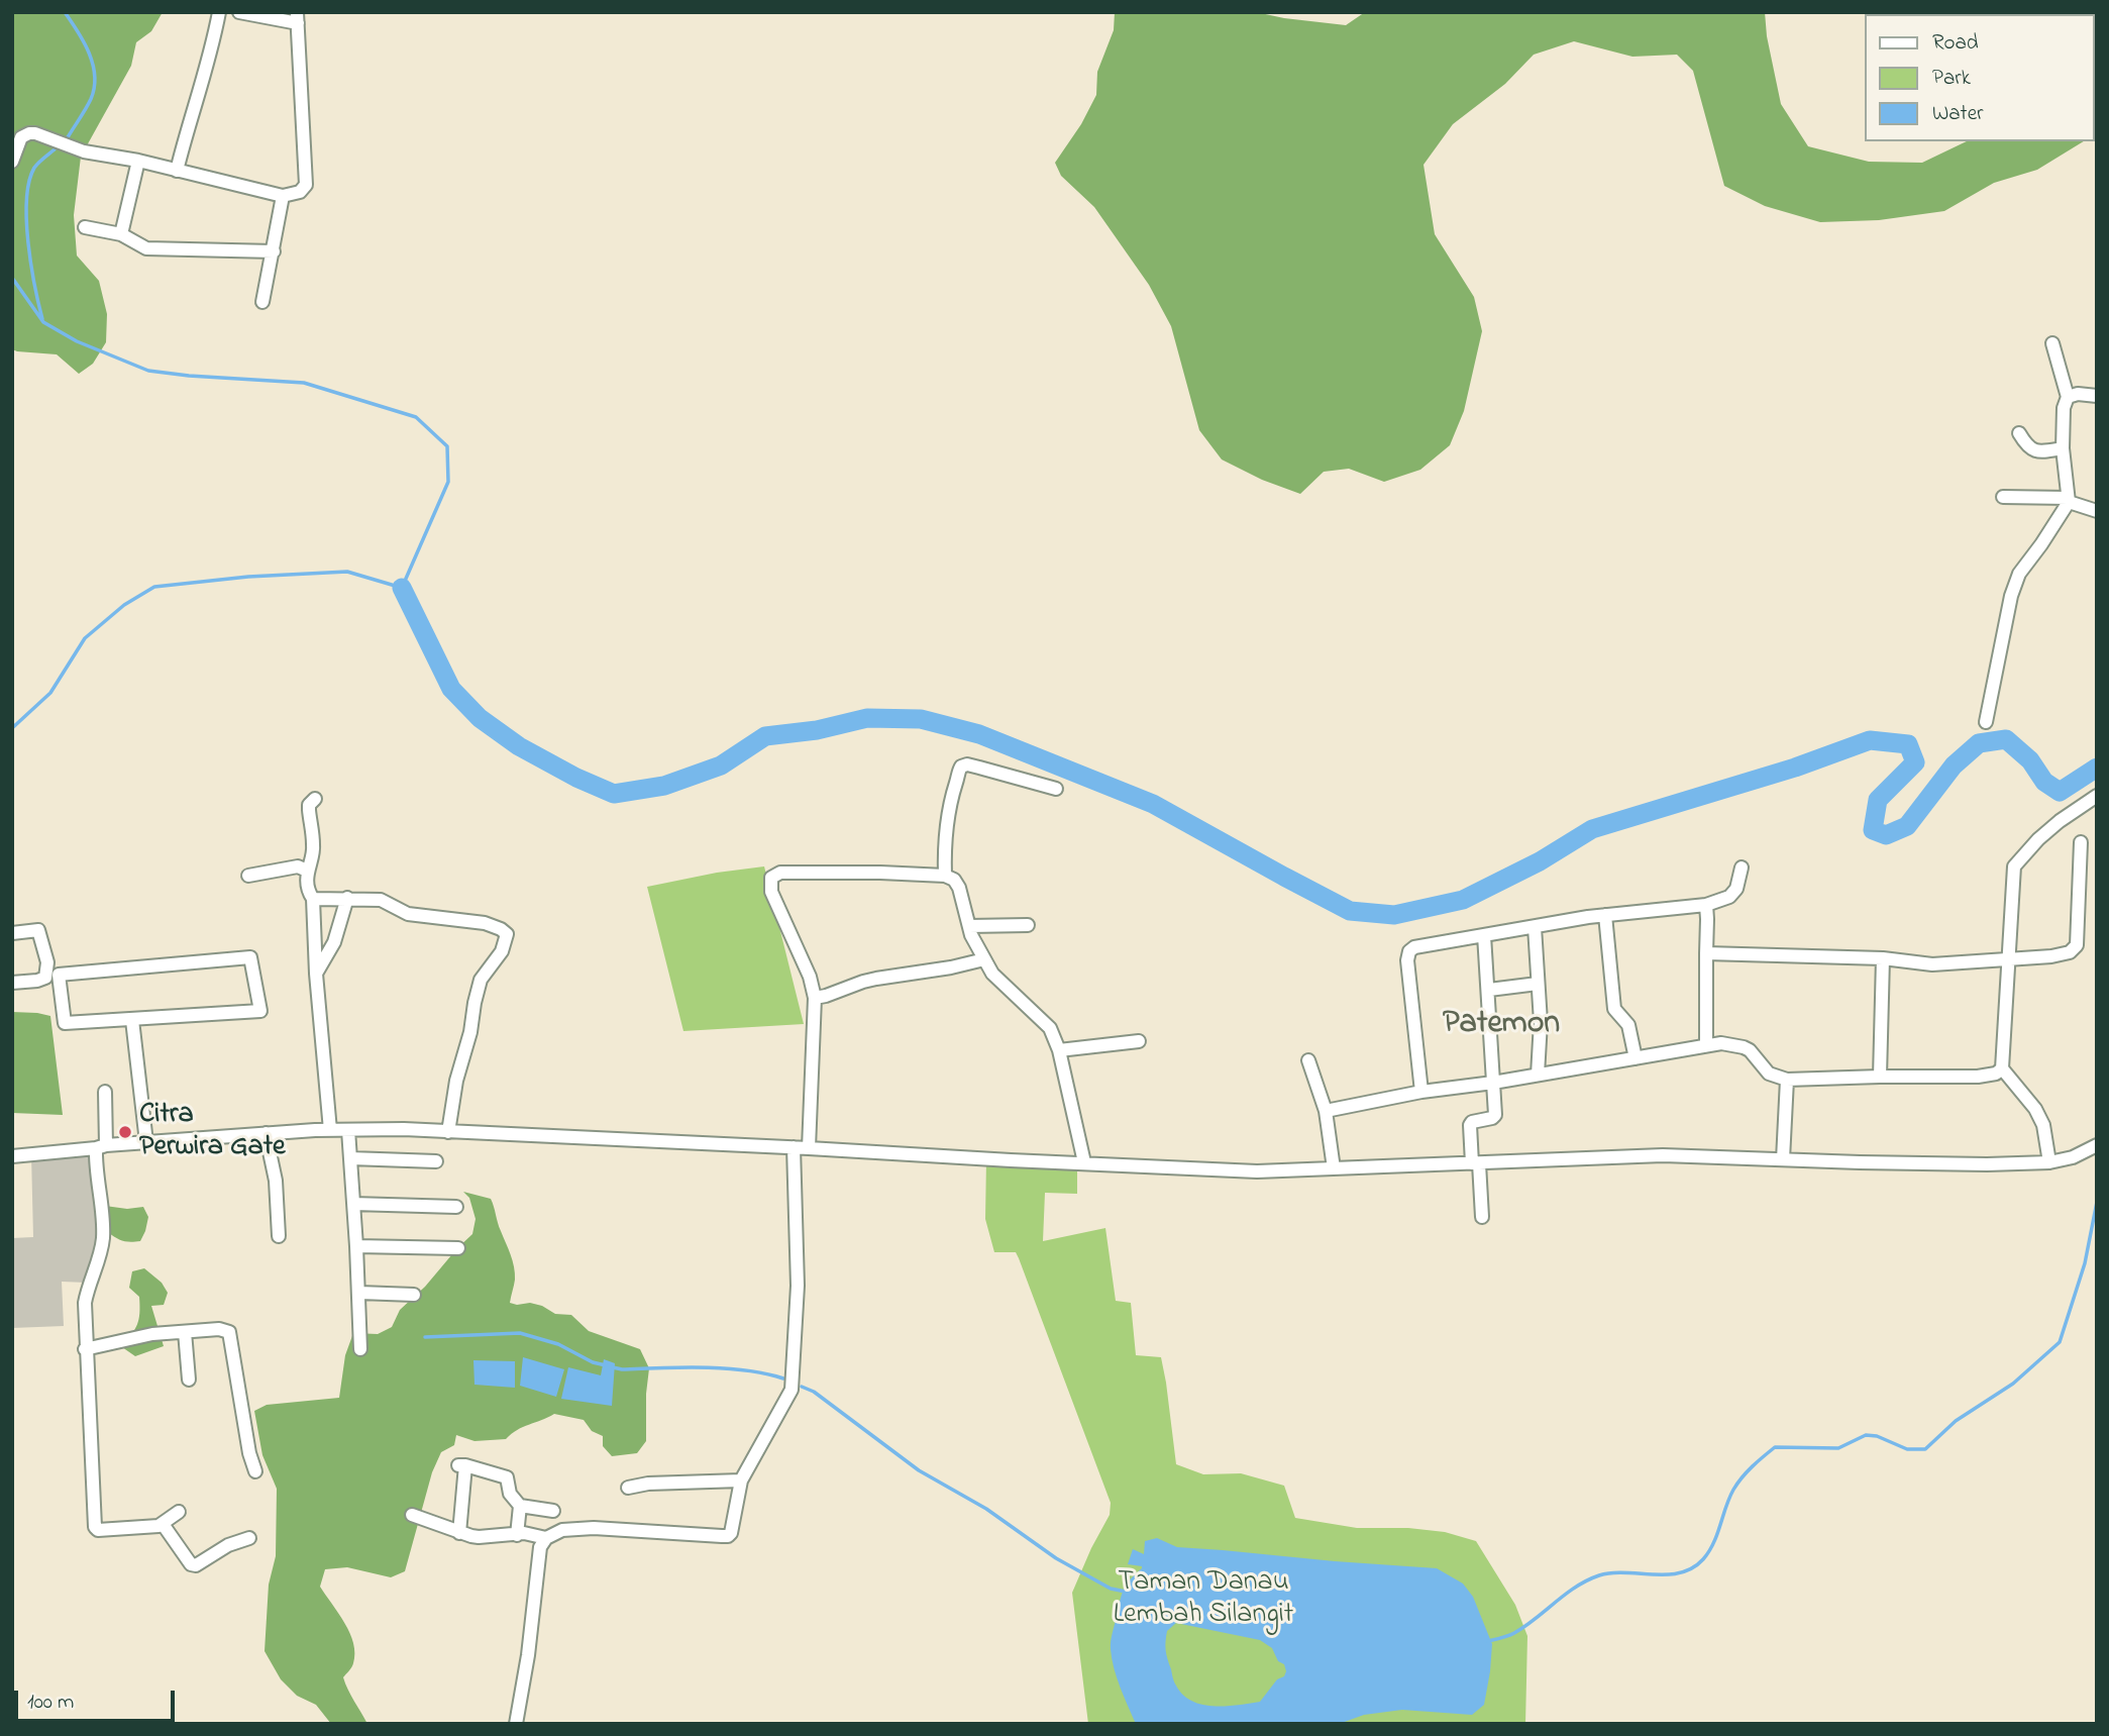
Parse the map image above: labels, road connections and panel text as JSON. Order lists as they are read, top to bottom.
{
  "districts": ["Patemon"],
  "parks": ["Taman Danau Lembah Silangit"],
  "places": ["Citra Perwira Gate"],
  "legend": ["Road", "Park", "Water"],
  "scale_bar": "100 m"
}
